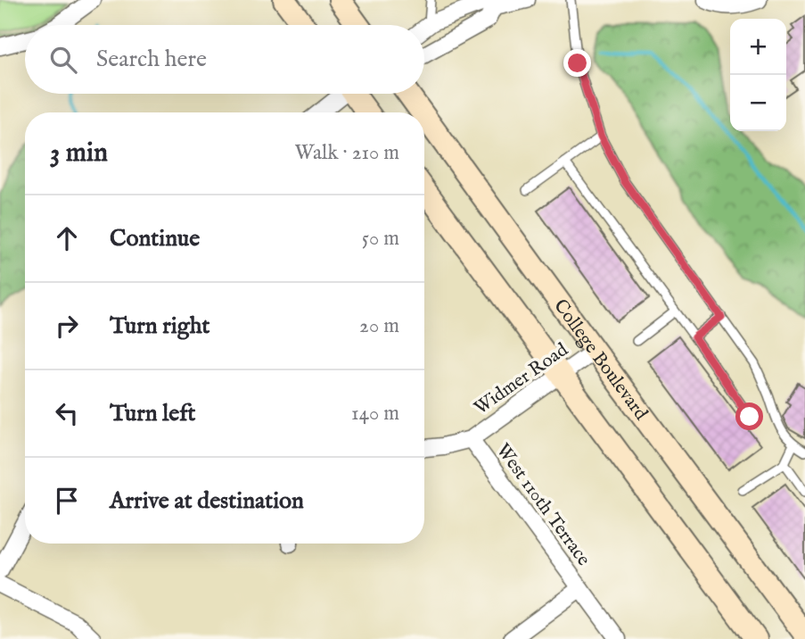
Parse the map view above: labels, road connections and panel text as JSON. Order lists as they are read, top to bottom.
{
  "streets": {
    "main road": ["College Boulevard"],
    "street": ["Widmer Road", "West 110th Terrace"]
  },
  "crossings": [
    ["College Boulevard", "Widmer Road"],
    ["Widmer Road", "West 110th Terrace"]
  ],
  "page": {
    "map_buttons": ["+", "−"],
    "search": "Search here",
    "heading": ["3 min", "Walk · 210 m"],
    "list": [
      ["Continue", "50 m"],
      ["Turn right", "20 m"],
      ["Turn left", "140 m"],
      "Arrive at destination"
    ]
  }
}
